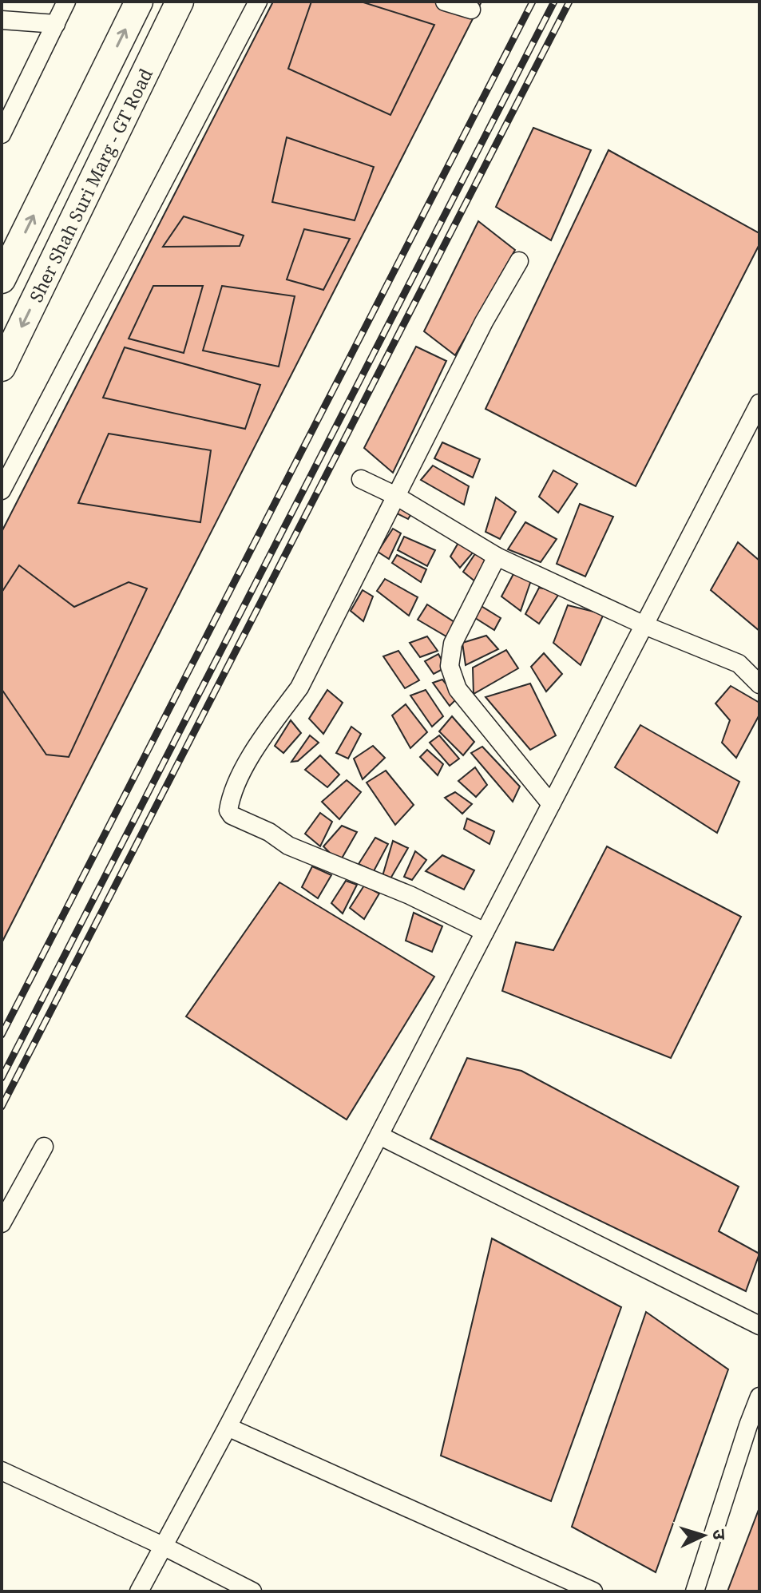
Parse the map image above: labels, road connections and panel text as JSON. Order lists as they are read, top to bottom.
{
  "streets": {
    "main road": ["Sher Shah Suri Marg - GT Road"]
  },
  "north": "right"
}
